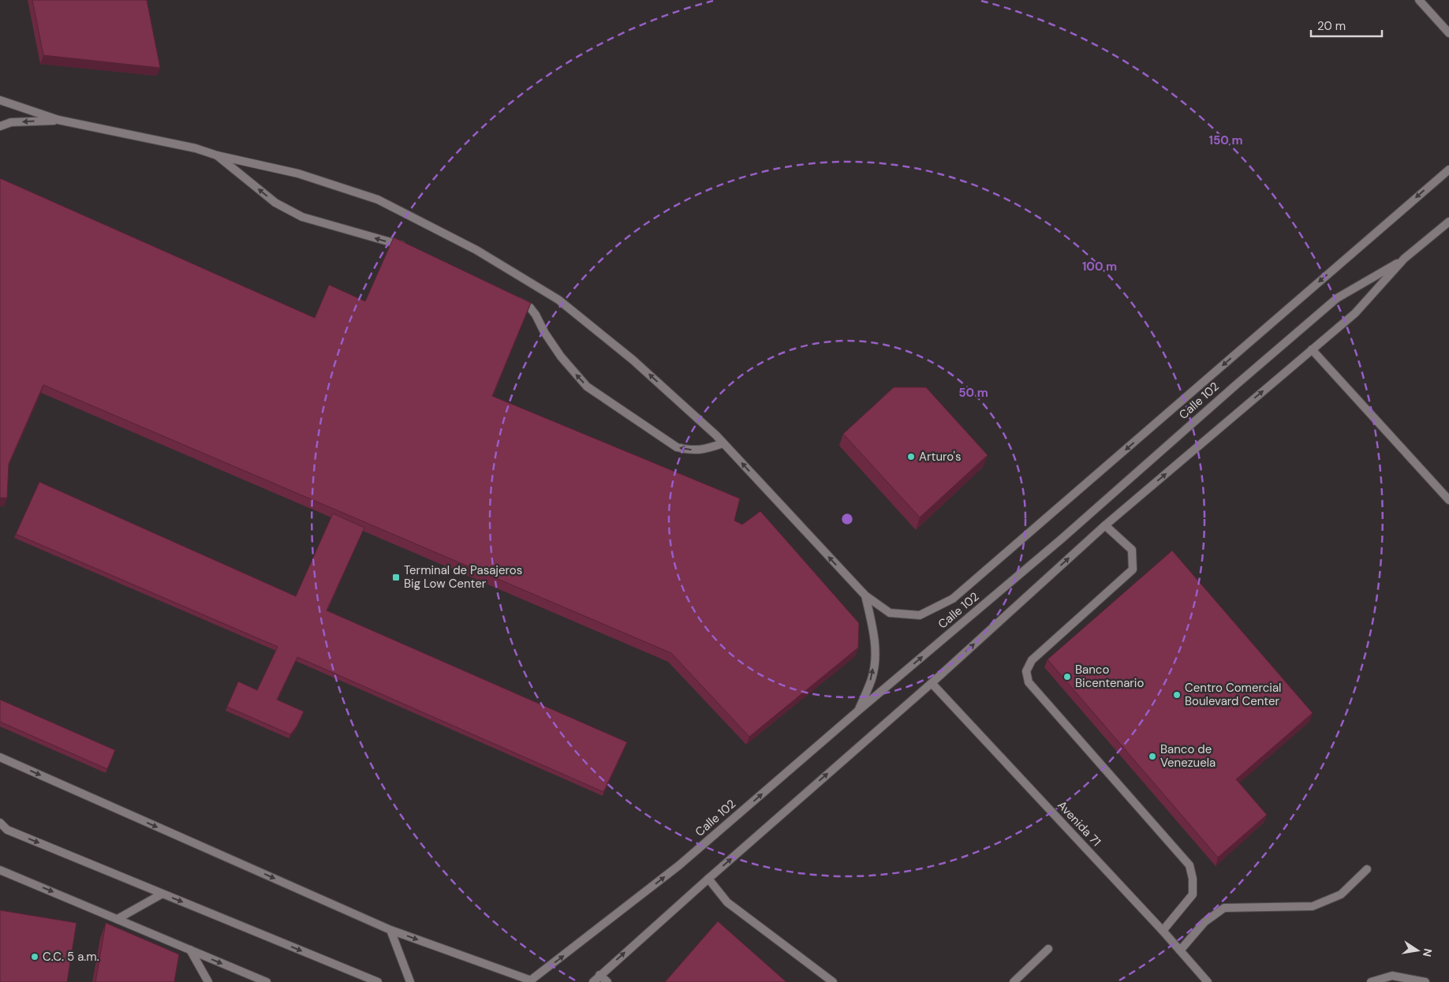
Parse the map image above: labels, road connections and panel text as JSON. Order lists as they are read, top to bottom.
{
  "streets": {
    "street": ["Calle 102", "Avenida 71"]
  },
  "crossings": [
    ["Calle 102", "Avenida 71"]
  ],
  "places": {
    "other": [
      "Arturo's",
      "Banco Bicentenario",
      "Centro Comercial Boulevard Center",
      "Banco de Venezuela",
      "C.C. 5 a.m."
    ],
    "transit": ["Terminal de Pasajeros Big Low Center"]
  },
  "scale_bar": "20 m",
  "north": "right",
  "rings": ["150 m", "100 m", "50 m"]
}
